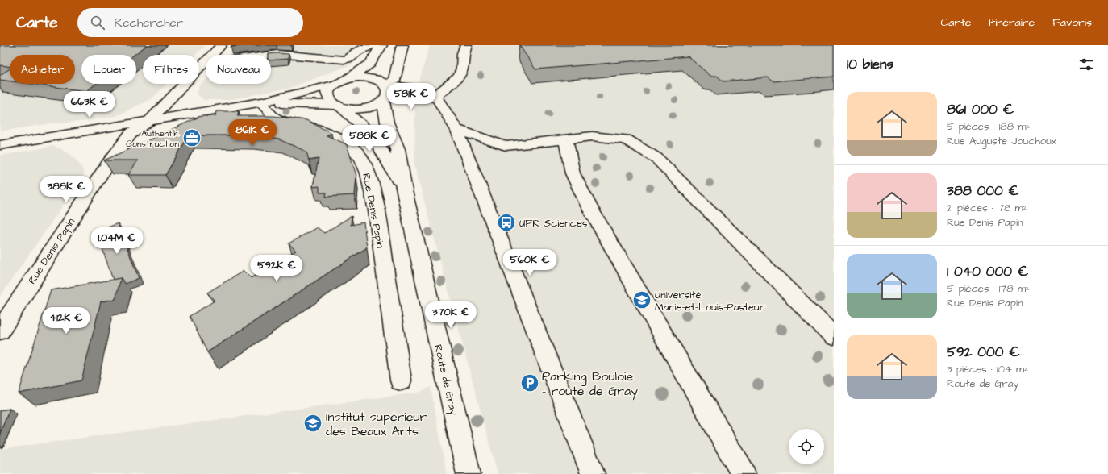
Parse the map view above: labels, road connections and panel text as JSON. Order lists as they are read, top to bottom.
{
  "streets": {
    "street": ["Rue Denis Papin", "Route de Gray"]
  },
  "places": {
    "office": ["Authentik Construction"],
    "bus stop": ["UFR Sciences"],
    "school or university": ["Université Marie-et-Louis-Pasteur", "Institut supérieur des Beaux Arts"],
    "parking": ["Parking Bouloie - route de Gray"]
  },
  "page": {
    "header": "Carte",
    "search": "Rechercher",
    "nav": ["Carte", "Itinéraire", "Favoris"],
    "heading": "10 biens",
    "chip": [
      "Acheter",
      "Louer",
      "Filtres",
      "Nouveau"
    ],
    "price": [
      "581K €",
      "663K €",
      "861K €",
      "588K €",
      "388K €",
      "1.04M €",
      "560K €",
      "592K €",
      "370K €",
      "412K €"
    ],
    "list": [
      {
        "name": "861 000 €",
        "note": "5 pièces · 188 m² · Rue Auguste Jouchoux"
      },
      {
        "name": "388 000 €",
        "note": "2 pièces · 78 m² · Rue Denis Papin"
      },
      {
        "name": "1 040 000 €",
        "note": "5 pièces · 178 m² · Rue Denis Papin"
      },
      {
        "name": "592 000 €",
        "note": "3 pièces · 104 m² · Route de Gray"
      }
    ]
  }
}
